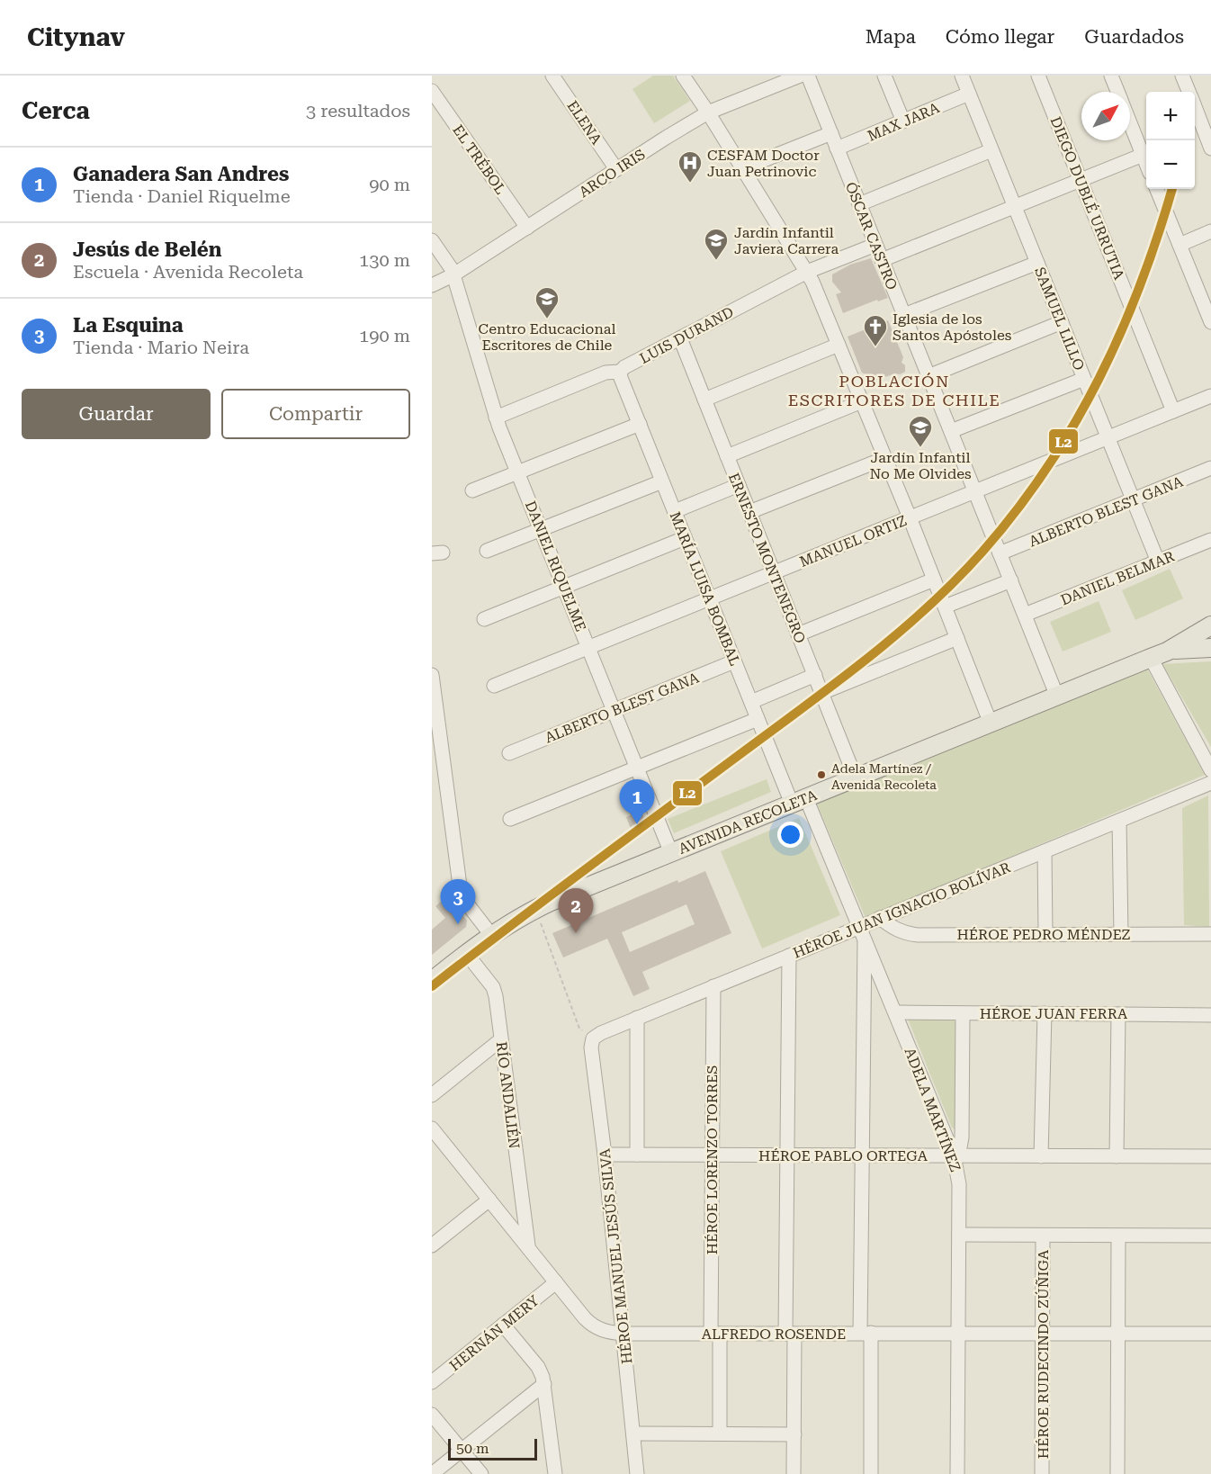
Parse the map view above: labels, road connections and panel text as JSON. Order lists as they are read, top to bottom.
{
  "streets": {
    "main road": ["AVENIDA RECOLETA"],
    "street": [
      "MAX JARA",
      "ELENA",
      "EL TRÉBOL",
      "ARCO IRIS",
      "DIEGO DUBLÉ URRUTIA",
      "ÓSCAR CASTRO",
      "SAMUEL LILLO",
      "LUIS DURAND",
      "ALBERTO BLEST GANA",
      "MANUEL ORTIZ",
      "ERNESTO MONTENEGRO",
      "DANIEL RIQUELME",
      "DANIEL BELMAR",
      "MARÍA LUISA BOMBAL",
      "HÉROE JUAN IGNACIO BOLÍVAR",
      "HÉROE PEDRO MÉNDEZ",
      "HÉROE JUAN FERRA",
      "RÍO ANDALIÉN",
      "ADELA MARTÍNEZ",
      "HÉROE PABLO ORTEGA",
      "HÉROE LORENZO TORRES",
      "HÉROE MANUEL JESÚS SILVA",
      "HERNÁN MERY",
      "ALFREDO ROSENDE",
      "HÉROE RUDECINDO ZÚÑIGA"
    ]
  },
  "crossings": [
    ["MAX JARA", "ÓSCAR CASTRO"],
    ["MAX JARA", "SAMUEL LILLO"],
    ["ELENA", "ARCO IRIS"],
    ["EL TRÉBOL", "ARCO IRIS"],
    ["ARCO IRIS", "DANIEL RIQUELME"],
    ["DIEGO DUBLÉ URRUTIA", "MANUEL ORTIZ"],
    ["ÓSCAR CASTRO", "LUIS DURAND"],
    ["ÓSCAR CASTRO", "ALBERTO BLEST GANA"],
    ["ÓSCAR CASTRO", "MANUEL ORTIZ"],
    ["ÓSCAR CASTRO", "DANIEL BELMAR"],
    ["ÓSCAR CASTRO", "AVENIDA RECOLETA"],
    ["SAMUEL LILLO", "ALBERTO BLEST GANA"],
    ["SAMUEL LILLO", "MANUEL ORTIZ"],
    ["SAMUEL LILLO", "DANIEL BELMAR"],
    ["LUIS DURAND", "ERNESTO MONTENEGRO"],
    ["LUIS DURAND", "DANIEL RIQUELME"],
    ["LUIS DURAND", "MARÍA LUISA BOMBAL"],
    ["ALBERTO BLEST GANA", "DANIEL RIQUELME"],
    ["ALBERTO BLEST GANA", "MARÍA LUISA BOMBAL"],
    ["MANUEL ORTIZ", "ERNESTO MONTENEGRO"],
    ["MANUEL ORTIZ", "DANIEL RIQUELME"],
    ["MANUEL ORTIZ", "MARÍA LUISA BOMBAL"],
    ["ERNESTO MONTENEGRO", "AVENIDA RECOLETA"],
    ["DANIEL RIQUELME", "AVENIDA RECOLETA"],
    ["MARÍA LUISA BOMBAL", "AVENIDA RECOLETA"],
    ["MARÍA LUISA BOMBAL", "ADELA MARTÍNEZ"],
    ["AVENIDA RECOLETA", "RÍO ANDALIÉN"],
    ["AVENIDA RECOLETA", "ADELA MARTÍNEZ"],
    ["HÉROE JUAN IGNACIO BOLÍVAR", "HÉROE PEDRO MÉNDEZ"],
    ["HÉROE JUAN IGNACIO BOLÍVAR", "ADELA MARTÍNEZ"],
    ["HÉROE JUAN IGNACIO BOLÍVAR", "HÉROE LORENZO TORRES"],
    ["HÉROE JUAN IGNACIO BOLÍVAR", "HÉROE MANUEL JESÚS SILVA"],
    ["HÉROE JUAN FERRA", "ADELA MARTÍNEZ"],
    ["RÍO ANDALIÉN", "ALFREDO ROSENDE"],
    ["ADELA MARTÍNEZ", "HÉROE PABLO ORTEGA"],
    ["ADELA MARTÍNEZ", "ALFREDO ROSENDE"],
    ["HÉROE PABLO ORTEGA", "HÉROE LORENZO TORRES"],
    ["HÉROE PABLO ORTEGA", "HÉROE MANUEL JESÚS SILVA"],
    ["HÉROE LORENZO TORRES", "ALFREDO ROSENDE"],
    ["HÉROE MANUEL JESÚS SILVA", "ALFREDO ROSENDE"],
    ["HERNÁN MERY", "ALFREDO ROSENDE"],
    ["ALFREDO ROSENDE", "HÉROE RUDECINDO ZÚÑIGA"]
  ],
  "districts": ["POBLACIÓN ESCRITORES DE CHILE"],
  "places": {
    "hospital": ["CESFAM Doctor Juan Petrinovic"],
    "school or university": ["Jardín Infantil Javiera Carrera", "Centro Educacional Escritores de Chile", "Jardín Infantil No Me Olvides"],
    "church": ["Iglesia de los Santos Apóstoles"],
    "other": ["Adela Martínez / Avenida Recoleta"]
  },
  "lines": ["transit line L2"],
  "scale_bar": "50 m",
  "north": "top right",
  "page": {
    "header": "Citynav",
    "nav": ["Mapa", "Cómo llegar", "Guardados"],
    "heading": ["Cerca", "3 resultados"],
    "map_buttons": ["+", "−"],
    "list": [
      {
        "mark": "1",
        "name": "Ganadera San Andres",
        "note": "Tienda · Daniel Riquelme",
        "value": "90 m"
      },
      {
        "mark": "2",
        "name": "Jesús de Belén",
        "note": "Escuela · Avenida Recoleta",
        "value": "130 m"
      },
      {
        "mark": "3",
        "name": "La Esquina",
        "note": "Tienda · Mario Neira",
        "value": "190 m"
      }
    ],
    "buttons": ["Guardar", "Compartir"],
    "pins": ["1", "3", "2"],
    "scale": "50 m"
  }
}
